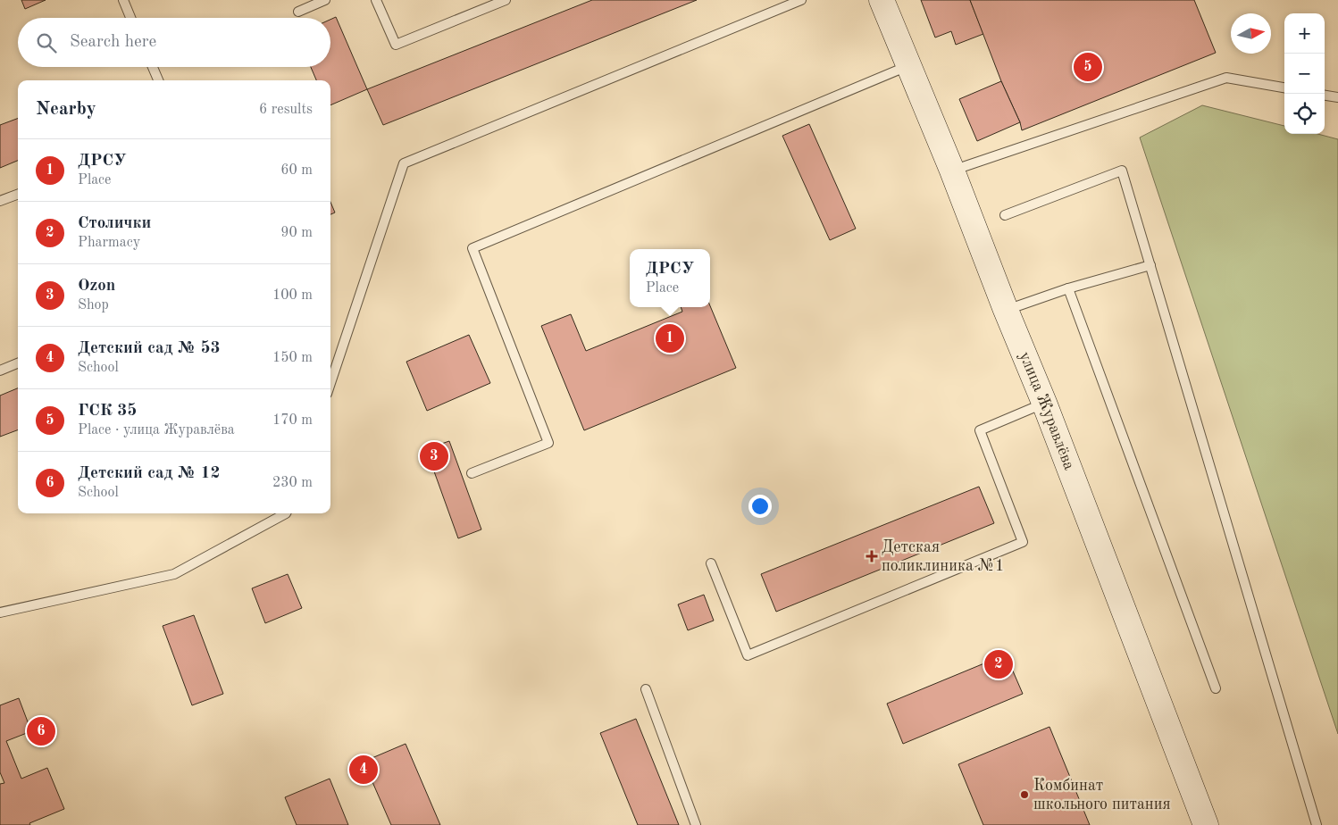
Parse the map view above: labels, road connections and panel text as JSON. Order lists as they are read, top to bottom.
{
  "streets": {
    "street": ["улица Журавлёва"]
  },
  "places": {
    "health": ["Детская поликлиника №1"],
    "other": ["Комбинат школьного питания"]
  },
  "north": "right",
  "page": {
    "map_buttons": ["+", "−"],
    "search": "Search here",
    "pins": [
      "5",
      "1",
      "3",
      "2",
      "6",
      "4"
    ],
    "heading": ["Nearby", "6 results"],
    "list": [
      {
        "mark": "1",
        "name": "ДРСУ",
        "note": "Place",
        "value": "60 m"
      },
      {
        "mark": "2",
        "name": "Столички",
        "note": "Pharmacy",
        "value": "90 m"
      },
      {
        "mark": "3",
        "name": "Ozon",
        "note": "Shop",
        "value": "100 m"
      },
      {
        "mark": "4",
        "name": "Детский сад № 53",
        "note": "School",
        "value": "150 m"
      },
      {
        "mark": "5",
        "name": "ГСК 35",
        "note": "Place · улица Журавлёва",
        "value": "170 m"
      },
      {
        "mark": "6",
        "name": "Детский сад № 12",
        "note": "School",
        "value": "230 m"
      }
    ],
    "popup": ["ДРСУ", "Place"]
  }
}
